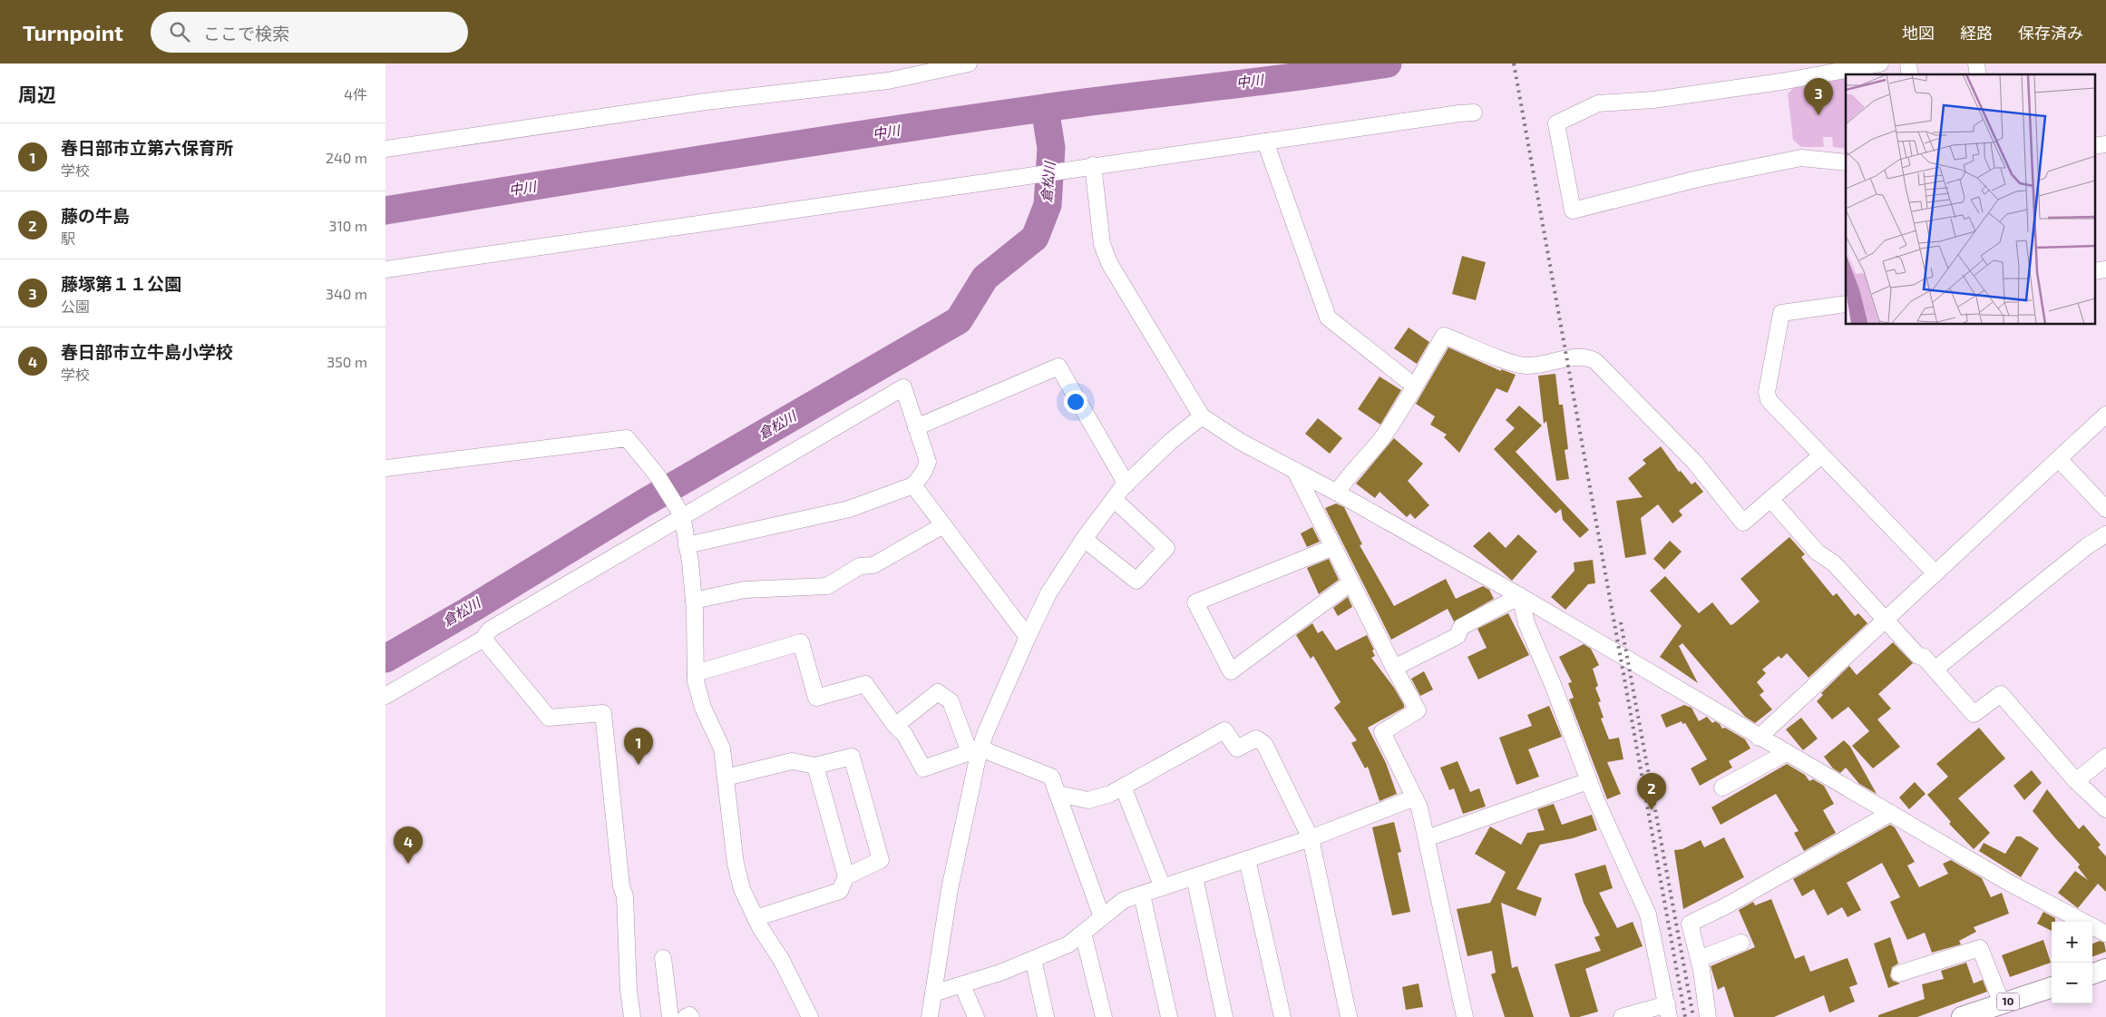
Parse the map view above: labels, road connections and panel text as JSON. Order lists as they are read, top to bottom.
{
  "streets": {
    "main road": ["10"]
  },
  "water": ["中川", "倉松川"],
  "page": {
    "header": "Turnpoint",
    "search": "ここで検索",
    "nav": ["地図", "経路", "保存済み"],
    "heading": ["周辺", "4件"],
    "pins": [
      "3",
      "1",
      "2",
      "4"
    ],
    "list": [
      {
        "mark": "1",
        "name": "春日部市立第六保育所",
        "note": "学校",
        "value": "240 m"
      },
      {
        "mark": "2",
        "name": "藤の牛島",
        "note": "駅",
        "value": "310 m"
      },
      {
        "mark": "3",
        "name": "藤塚第１１公園",
        "note": "公園",
        "value": "340 m"
      },
      {
        "mark": "4",
        "name": "春日部市立牛島小学校",
        "note": "学校",
        "value": "350 m"
      }
    ],
    "map_buttons": ["+", "−"]
  }
}
